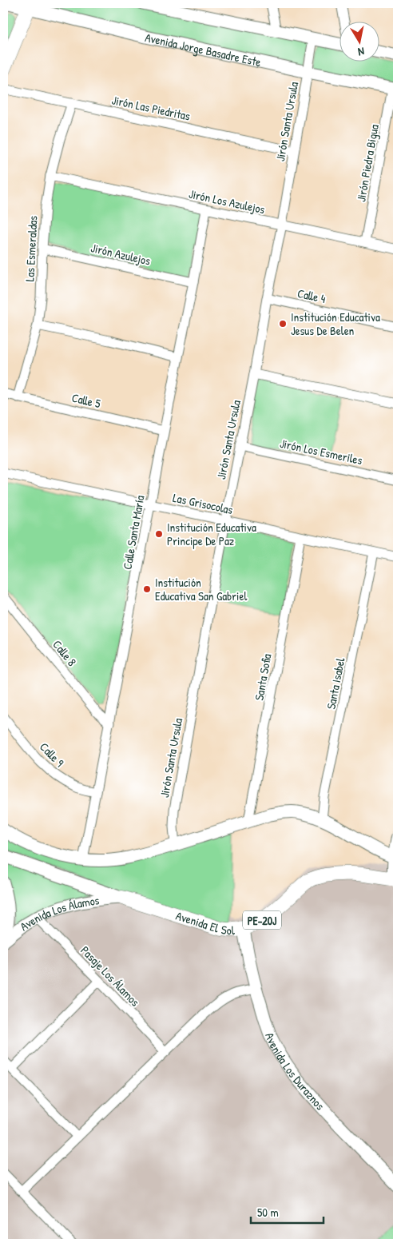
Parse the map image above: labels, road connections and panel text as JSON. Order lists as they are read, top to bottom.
{
  "streets": {
    "main road": [
      "Avenida Jorge Basadre Este",
      "Avenida Los Álamos",
      "PE-20J",
      "Avenida El Sol",
      "Avenida Los Duraznos"
    ],
    "street": [
      "Jirón Las Piedritas",
      "Jirón Santa Ursula",
      "Jirón Piedra Bigua",
      "Jirón Los Azulejos",
      "Las Esmeraldas",
      "Jirón Azulejos",
      "Calle 4",
      "Calle 5",
      "Jirón Los Esmeriles",
      "Las Grisocolas",
      "Calle Santa María",
      "Calle 8",
      "Santa Sofia",
      "Santa Isabel",
      "Calle 9",
      "Pasaje Los Álamos"
    ]
  },
  "crossings": [
    ["Avenida Jorge Basadre Este", "Jirón Santa Ursula"],
    ["Avenida Jorge Basadre Este", "Jirón Piedra Bigua"],
    ["Jirón Las Piedritas", "Jirón Santa Ursula"],
    ["Jirón Las Piedritas", "Las Esmeraldas"],
    ["Jirón Santa Ursula", "Jirón Los Azulejos"],
    ["Jirón Santa Ursula", "Calle 4"],
    ["Jirón Santa Ursula", "Jirón Los Esmeriles"],
    ["Jirón Santa Ursula", "Las Grisocolas"],
    ["Jirón Piedra Bigua", "Jirón Los Azulejos"],
    ["Jirón Los Azulejos", "Las Esmeraldas"],
    ["Jirón Los Azulejos", "Calle Santa María"],
    ["Las Esmeraldas", "Jirón Azulejos"],
    ["Las Esmeraldas", "Calle 5"],
    ["Jirón Azulejos", "Calle Santa María"],
    ["Calle 5", "Calle Santa María"],
    ["Las Grisocolas", "Calle Santa María"],
    ["Las Grisocolas", "Santa Sofia"],
    ["Las Grisocolas", "Santa Isabel"],
    ["Calle Santa María", "Calle 8"],
    ["Calle Santa María", "Calle 9"],
    ["Avenida Los Álamos", "Avenida El Sol"],
    ["Avenida Los Álamos", "Pasaje Los Álamos"],
    ["Avenida El Sol", "Avenida Los Duraznos"]
  ],
  "places": ["Institución Educativa Jesus De Belen", "Institución Educativa Principe De Paz", "Institución Educativa San Gabriel"],
  "scale_bar": "50 m",
  "north": "bottom"
}
